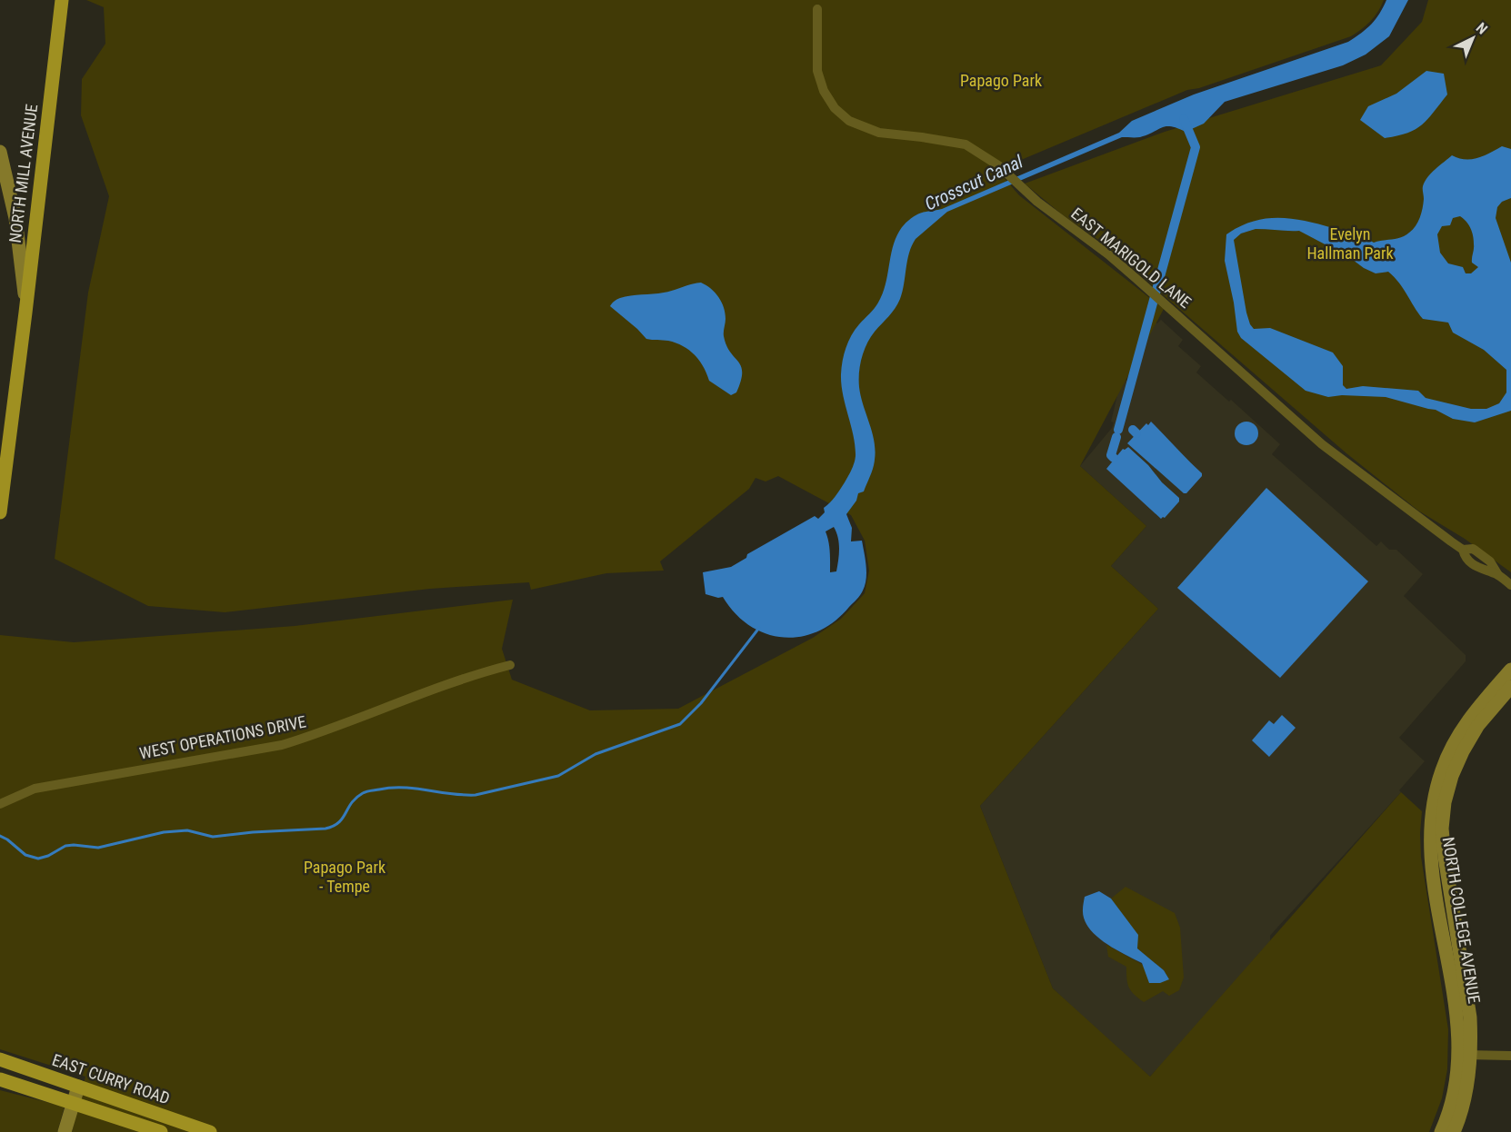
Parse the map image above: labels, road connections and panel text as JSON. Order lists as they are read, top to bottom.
{
  "streets": {
    "main road": ["NORTH MILL AVENUE", "EAST CURRY ROAD"],
    "street": ["EAST MARIGOLD LANE", "WEST OPERATIONS DRIVE", "NORTH COLLEGE AVENUE"]
  },
  "water": ["Crosscut Canal"],
  "parks": ["Papago Park", "Evelyn Hallman Park", "Papago Park - Tempe"],
  "north": "top right"
}
